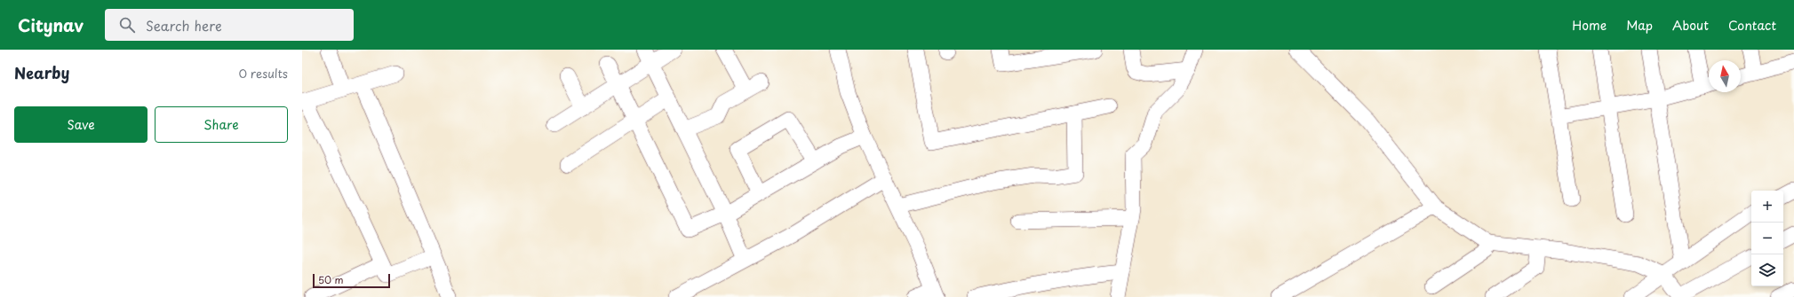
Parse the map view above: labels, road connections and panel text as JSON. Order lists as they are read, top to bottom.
{
  "scale_bar": "50 m",
  "north": "top",
  "page": {
    "header": "Citynav",
    "search": "Search here",
    "nav": [
      "Home",
      "Map",
      "About",
      "Contact"
    ],
    "heading": ["Nearby", "0 results"],
    "buttons": ["Save", "Share"],
    "map_buttons": ["+", "−"],
    "scale": "50 m"
  }
}
